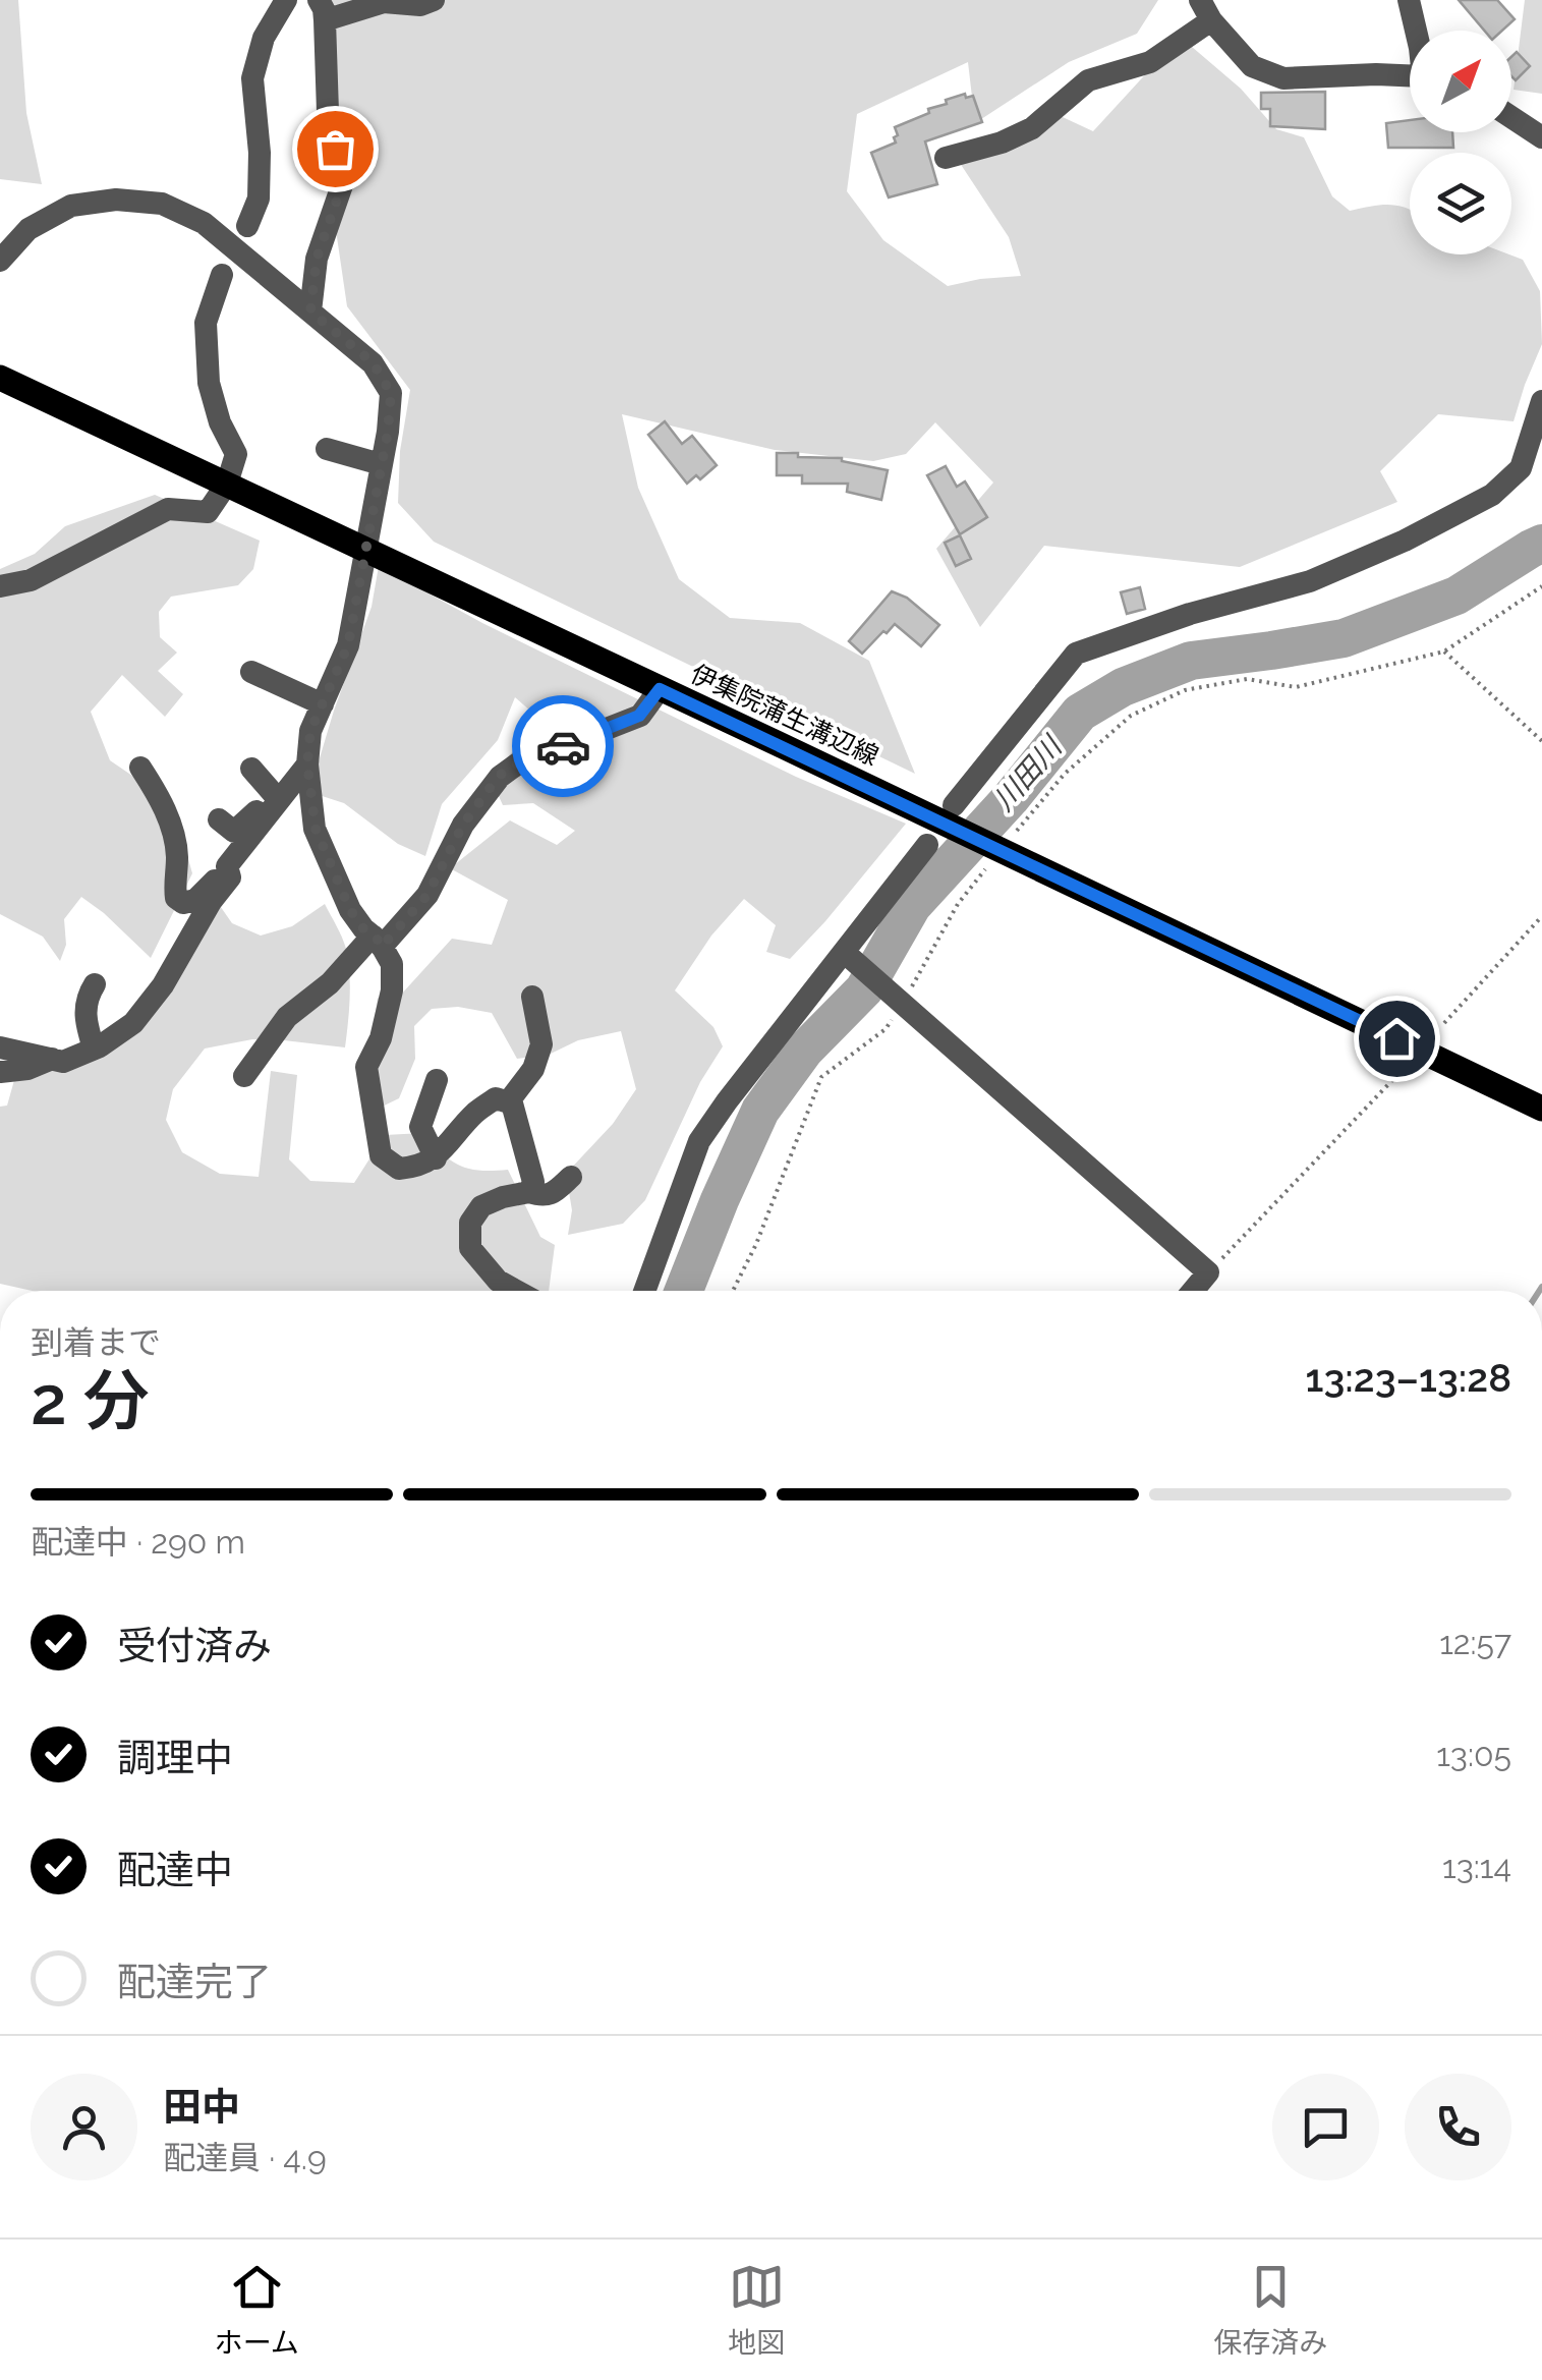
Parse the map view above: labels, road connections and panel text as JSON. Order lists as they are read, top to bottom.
{
  "streets": {
    "main road": ["伊集院蒲生溝辺線"]
  },
  "water": ["川田川"],
  "north": "top right",
  "page": {
    "heading": ["2 分", "到着まで", "13:23–13:28"],
    "panel": ["田中", "配達員 · 4.9"],
    "bar": "配達中 · 290 m",
    "list": [
      ["受付済み", "12:57"],
      ["調理中", "13:05"],
      ["配達中", "13:14"],
      "配達完了"
    ],
    "tabs": ["ホーム", "地図", "保存済み"]
  }
}
